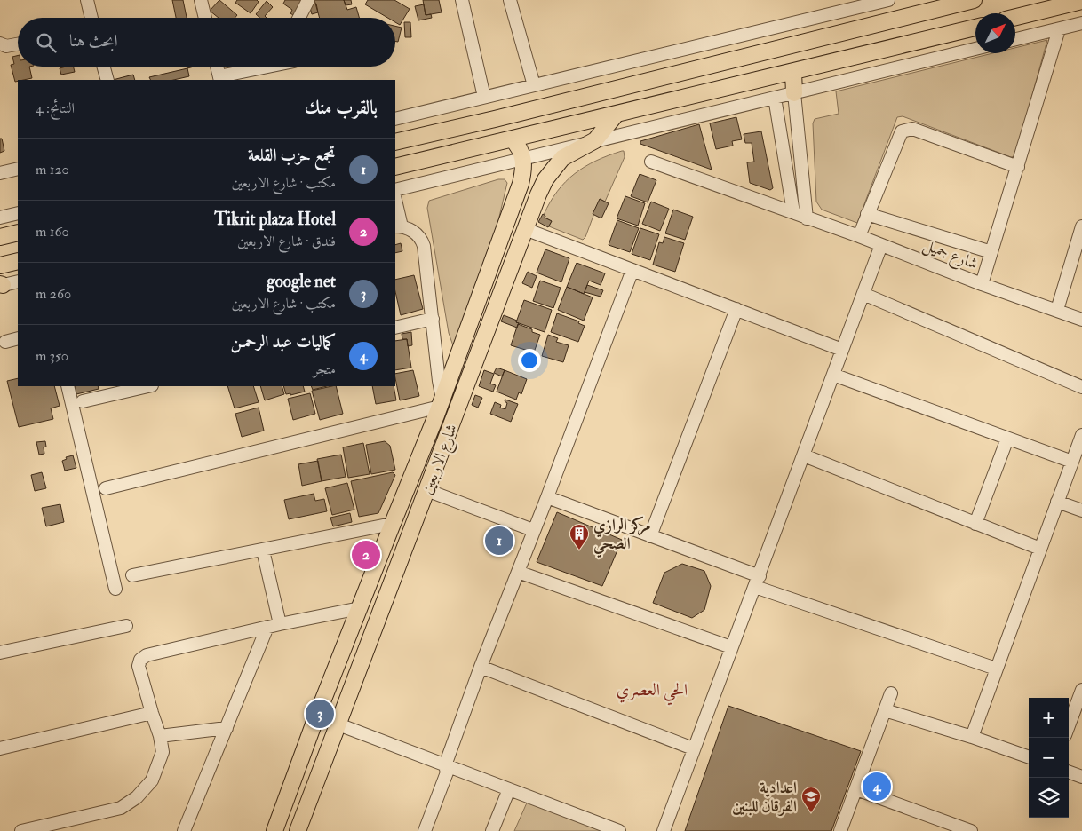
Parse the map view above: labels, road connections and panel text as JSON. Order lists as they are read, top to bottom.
{
  "streets": {
    "main road": ["شارع الاربعين"],
    "street": ["شارع جميل"]
  },
  "districts": ["الحي العصري"],
  "places": {
    "building": ["مركز الرازي الصحي"],
    "school or university": ["اعدادية الفرقان للبنين"]
  },
  "north": "top right",
  "page": {
    "search": "ابحث هنا",
    "heading": ["بالقرب منك", "النتائج: 4"],
    "list": [
      {
        "mark": "1",
        "name": "تجمع حزب القلعة",
        "note": "مكتب · شارع الاربعين",
        "value": "120 m"
      },
      {
        "mark": "2",
        "name": "Tikrit plaza Hotel",
        "note": "فندق · شارع الاربعين",
        "value": "160 m"
      },
      {
        "mark": "3",
        "name": "google net",
        "note": "مكتب · شارع الاربعين",
        "value": "260 m"
      },
      {
        "mark": "4",
        "name": "كماليات عبد الرحمـن",
        "note": "متجر",
        "value": "350 m"
      }
    ],
    "pins": [
      "1",
      "2",
      "3",
      "4"
    ],
    "map_buttons": ["+", "−"]
  }
}
